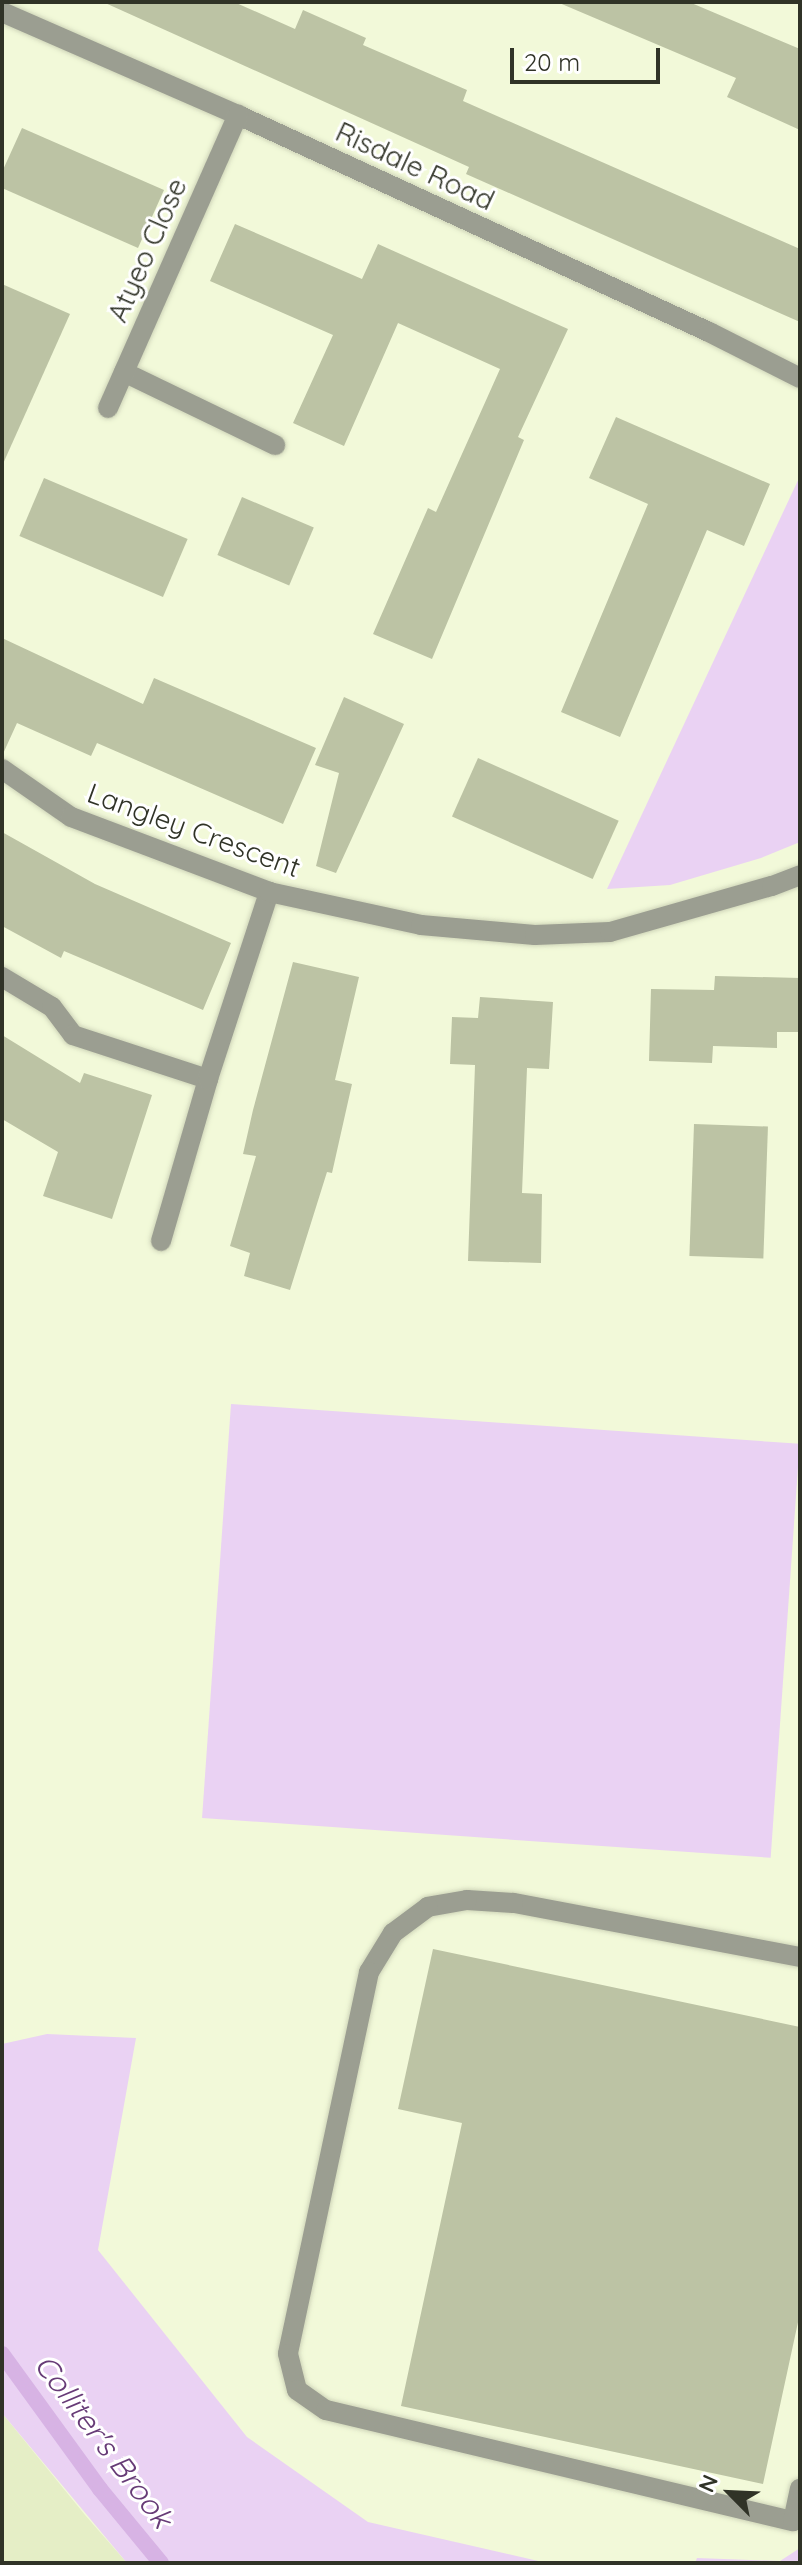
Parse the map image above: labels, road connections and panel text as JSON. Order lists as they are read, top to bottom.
{
  "streets": {
    "street": ["Risdale Road", "Atyeo Close", "Langley Crescent"]
  },
  "crossings": [
    ["Risdale Road", "Atyeo Close"]
  ],
  "water": ["Colliter's Brook"],
  "scale_bar": "20 m",
  "north": "top left"
}
